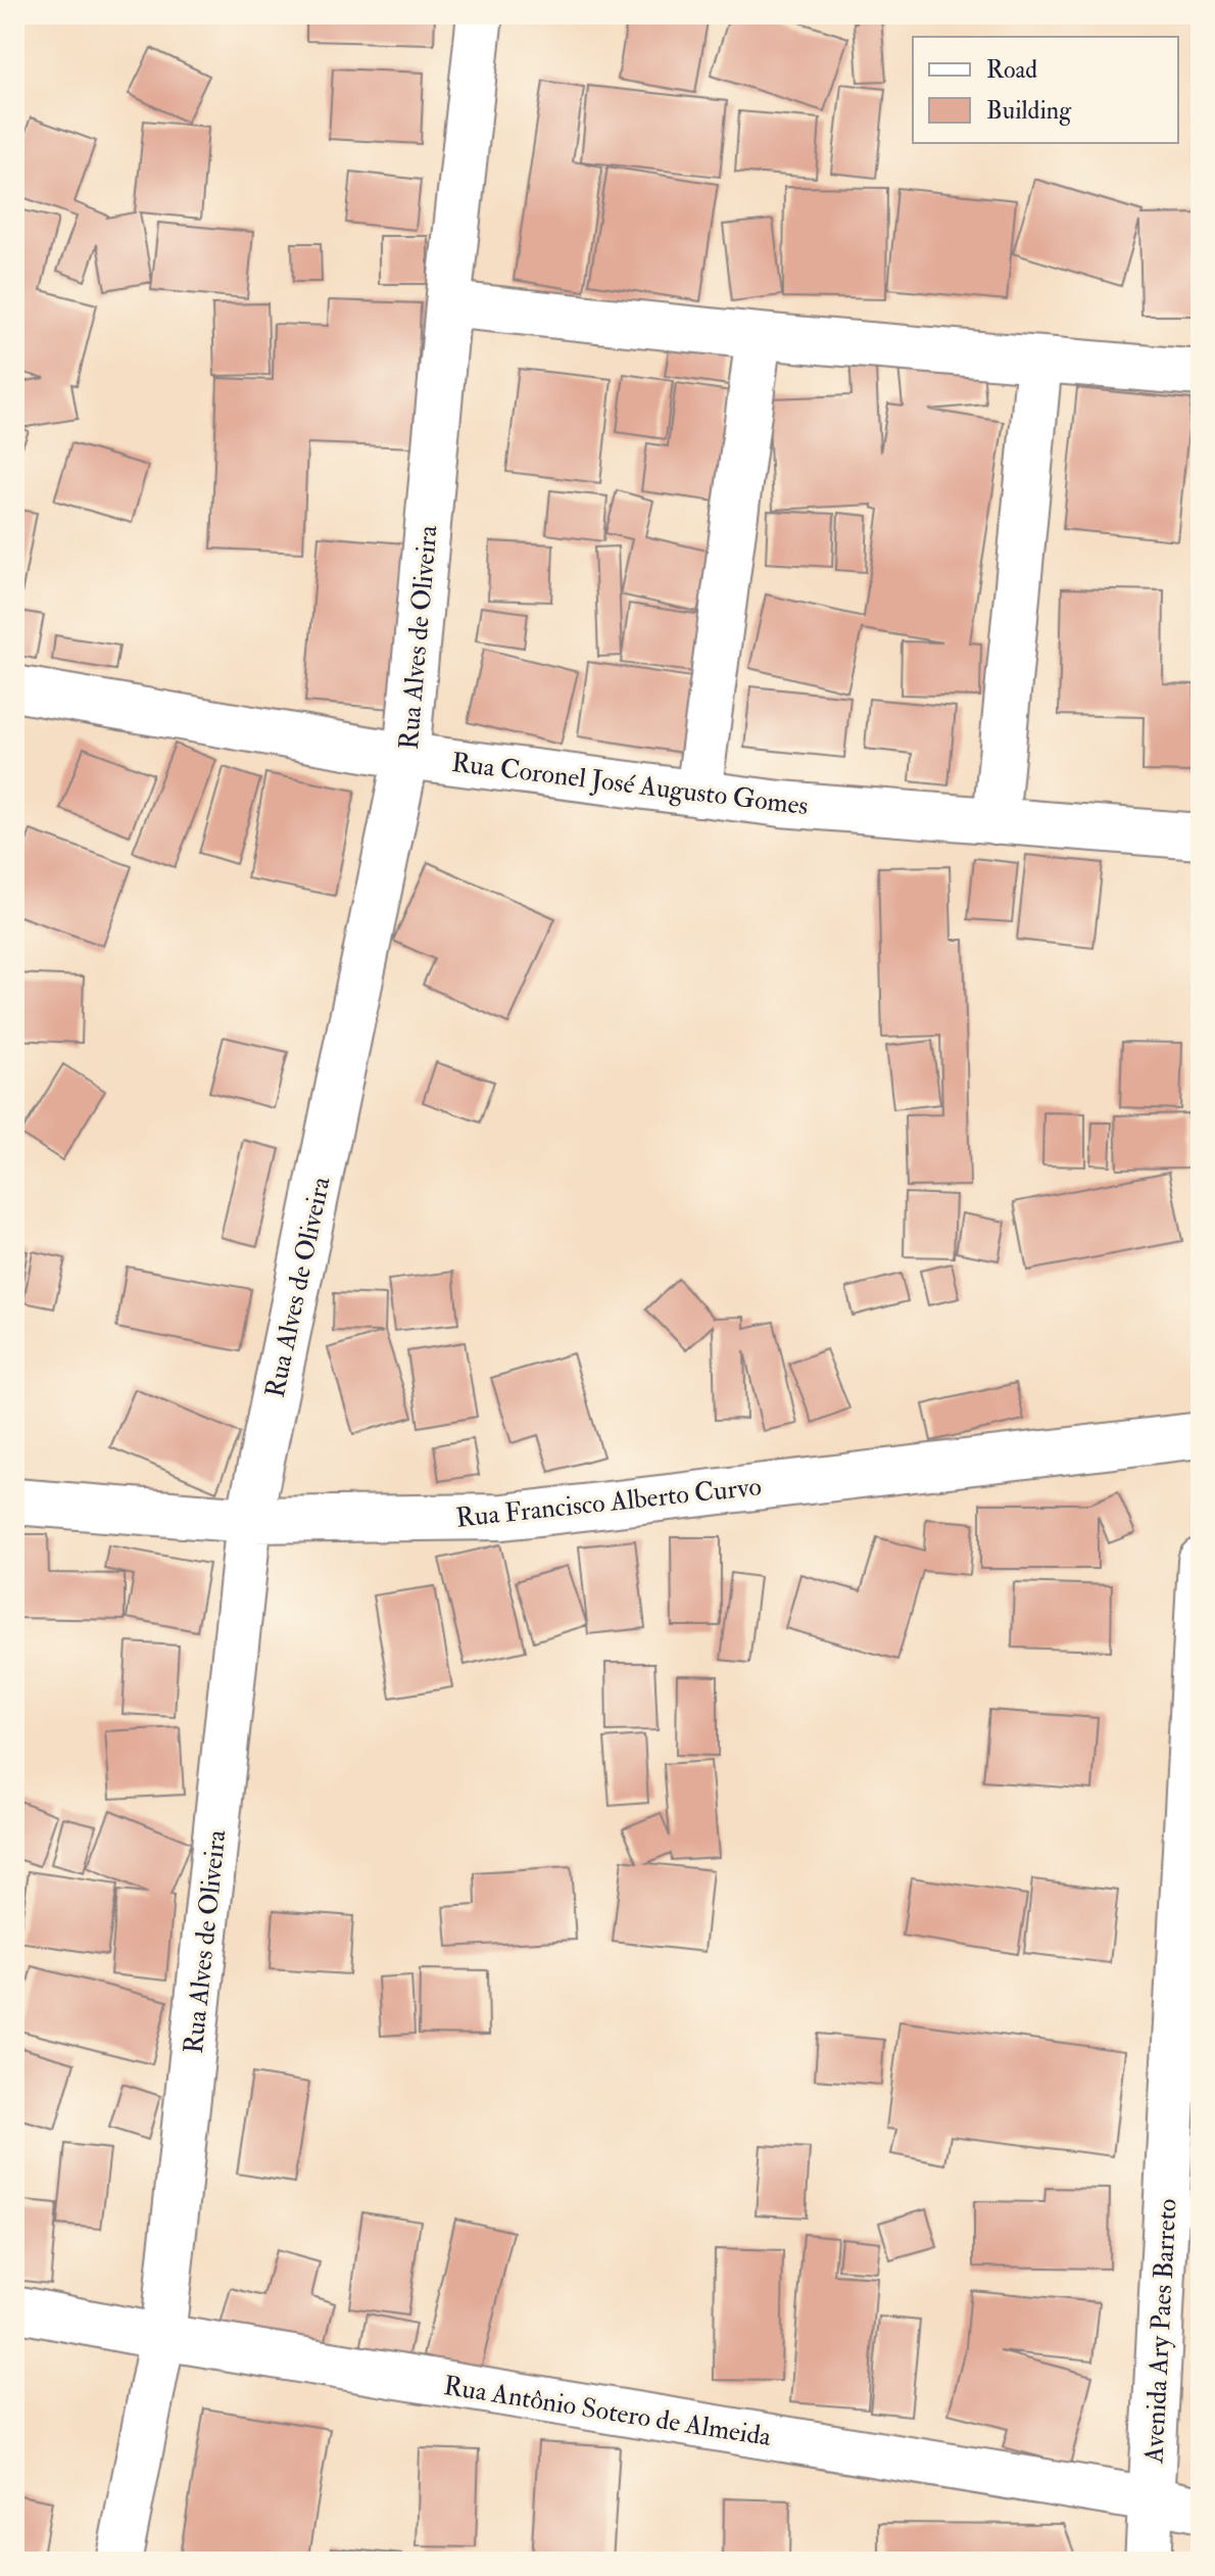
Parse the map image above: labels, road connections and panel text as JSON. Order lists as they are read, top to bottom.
{
  "streets": {
    "street": [
      "Rua Alves de Oliveira",
      "Rua Coronel José Augusto Gomes",
      "Rua Francisco Alberto Curvo",
      "Avenida Ary Paes Barreto",
      "Rua Antônio Sotero de Almeida"
    ]
  },
  "crossings": [
    ["Rua Alves de Oliveira", "Rua Coronel José Augusto Gomes"],
    ["Rua Alves de Oliveira", "Rua Francisco Alberto Curvo"],
    ["Rua Alves de Oliveira", "Rua Antônio Sotero de Almeida"],
    ["Avenida Ary Paes Barreto", "Rua Antônio Sotero de Almeida"]
  ],
  "legend": ["Road", "Building"]
}
